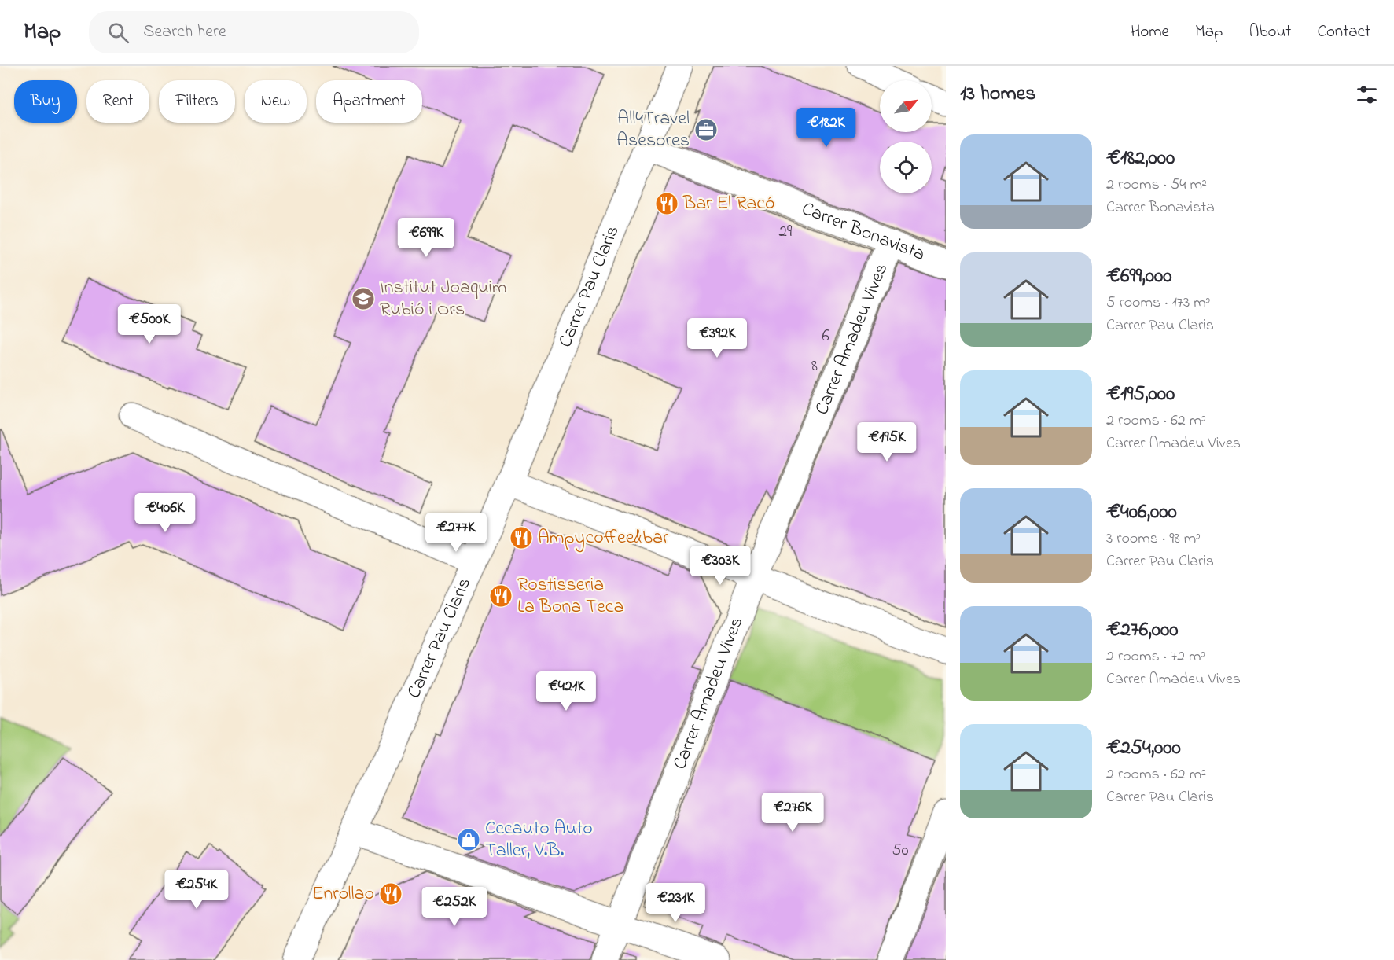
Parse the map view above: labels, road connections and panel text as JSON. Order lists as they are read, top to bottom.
{
  "streets": {
    "street": ["Carrer Bonavista", "Carrer Pau Claris", "Carrer Amadeu Vives"]
  },
  "crossings": [
    ["Carrer Bonavista", "Carrer Pau Claris"],
    ["Carrer Bonavista", "Carrer Amadeu Vives"]
  ],
  "places": {
    "office": ["All4Travel Asesores"],
    "restaurant": [
      "Bar El Racó",
      "Ampycoffee&bar",
      "Rostisseria La Bona Teca",
      "Enrollao"
    ],
    "school or university": ["Institut Joaquim Rubió i Ors"],
    "shop": ["Cecauto Auto Taller, V.B."]
  },
  "house_numbers": [
    "29",
    "6",
    "8",
    "50"
  ],
  "north": "top right",
  "page": {
    "header": "Map",
    "search": "Search here",
    "nav": [
      "Home",
      "Map",
      "About",
      "Contact"
    ],
    "heading": "13 homes",
    "chip": [
      "Buy",
      "Rent",
      "Filters",
      "New",
      "Apartment"
    ],
    "price": [
      "€182K",
      "€699K",
      "€500K",
      "€392K",
      "€195K",
      "€406K",
      "€277K",
      "€303K",
      "€421K",
      "€276K",
      "€254K",
      "€231K",
      "€252K"
    ],
    "list": [
      {
        "name": "€182,000",
        "note": "2 rooms · 54 m² · Carrer Bonavista"
      },
      {
        "name": "€699,000",
        "note": "5 rooms · 173 m² · Carrer Pau Claris"
      },
      {
        "name": "€195,000",
        "note": "2 rooms · 62 m² · Carrer Amadeu Vives"
      },
      {
        "name": "€406,000",
        "note": "3 rooms · 98 m² · Carrer Pau Claris"
      },
      {
        "name": "€276,000",
        "note": "2 rooms · 72 m² · Carrer Amadeu Vives"
      },
      {
        "name": "€254,000",
        "note": "2 rooms · 62 m² · Carrer Pau Claris"
      }
    ]
  }
}
